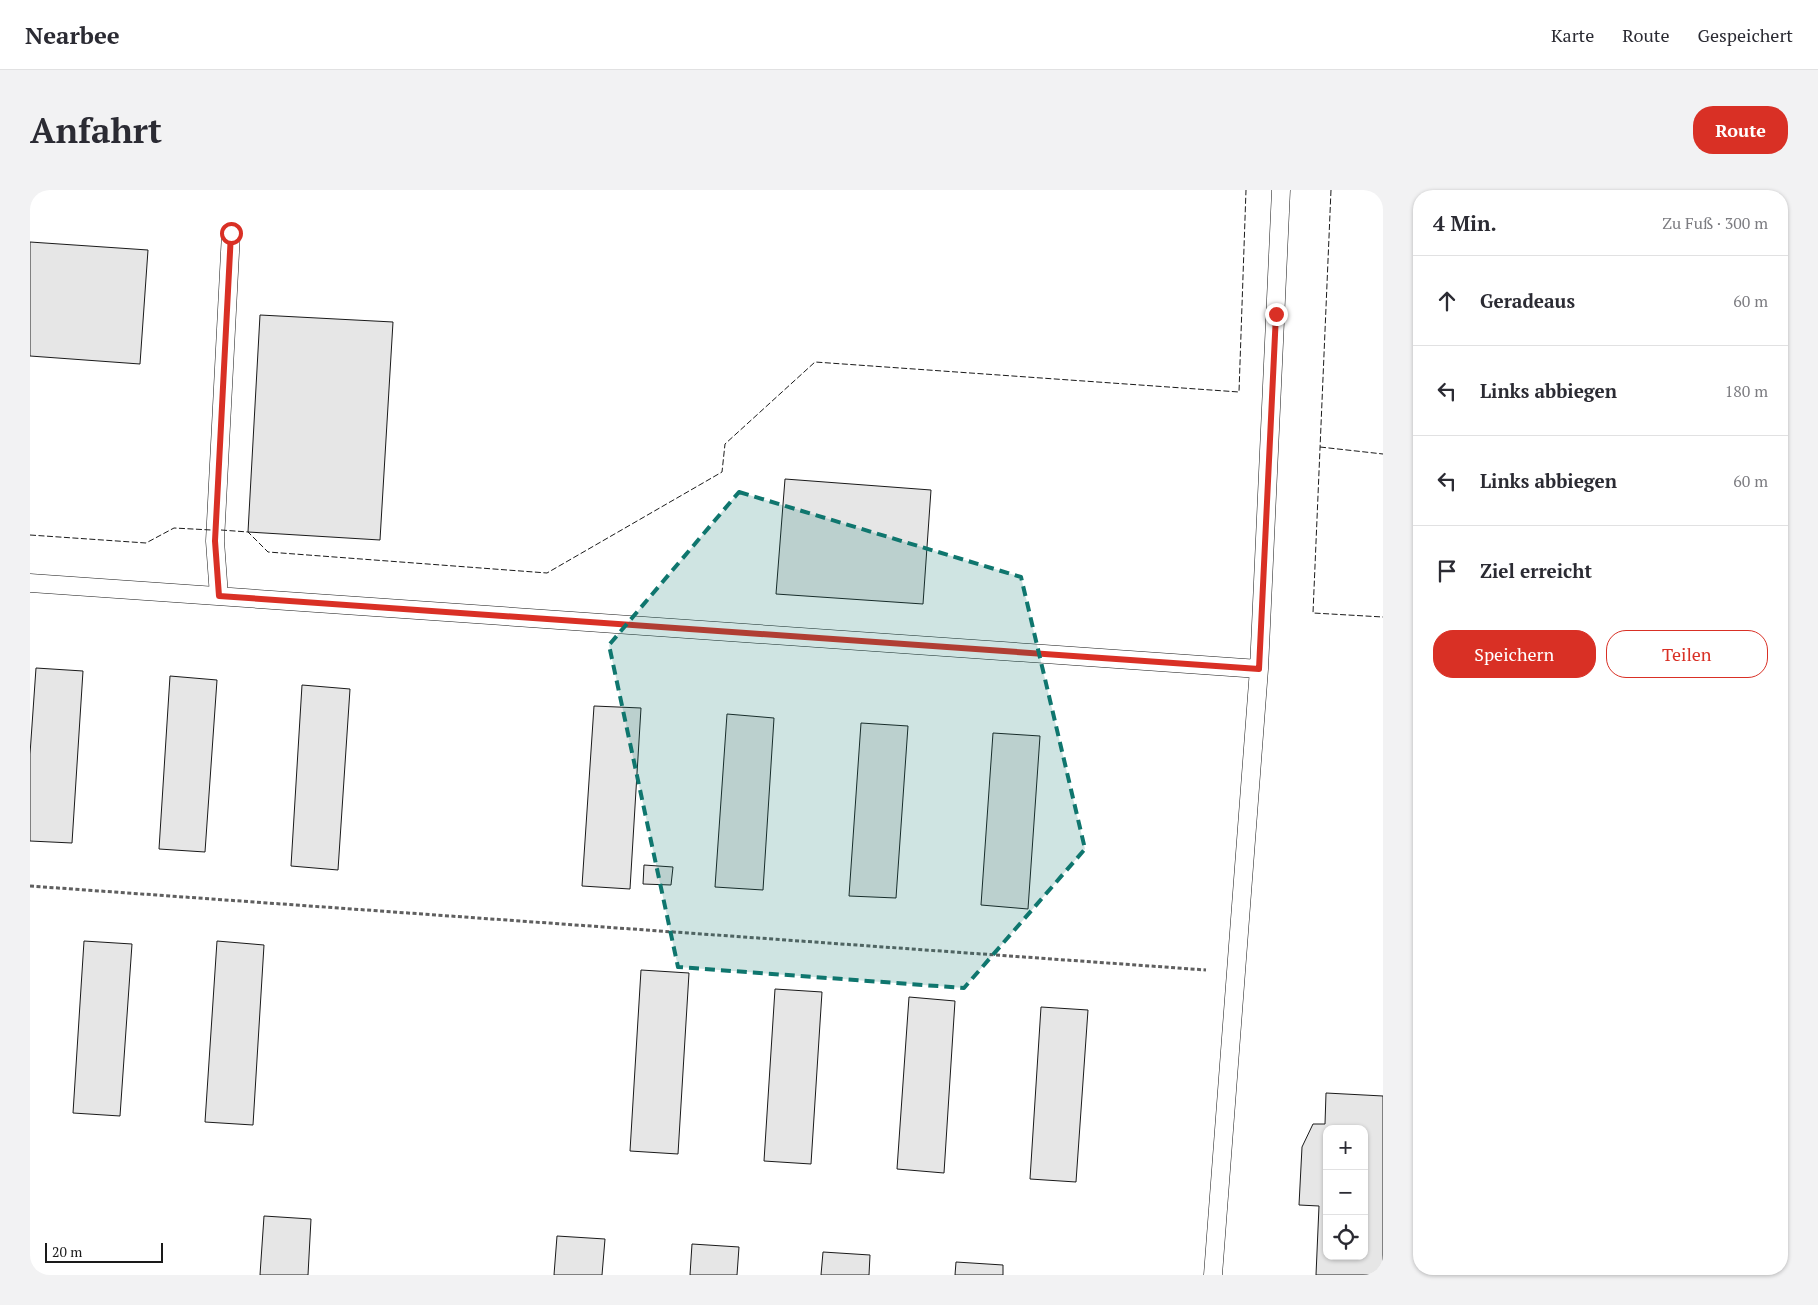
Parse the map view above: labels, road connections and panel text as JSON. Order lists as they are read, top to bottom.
{
  "scale_bar": "20 m",
  "page": {
    "header": "Nearbee",
    "nav": ["Karte", "Route", "Gespeichert"],
    "buttons": [
      "Route",
      ["Speichern", "Teilen"]
    ],
    "title": "Anfahrt",
    "heading": ["4 Min.", "Zu Fuß · 300 m"],
    "list": [
      ["Geradeaus", "60 m"],
      ["Links abbiegen", "180 m"],
      ["Links abbiegen", "60 m"],
      "Ziel erreicht"
    ],
    "map_buttons": ["+", "−"],
    "scale": "20 m"
  }
}
